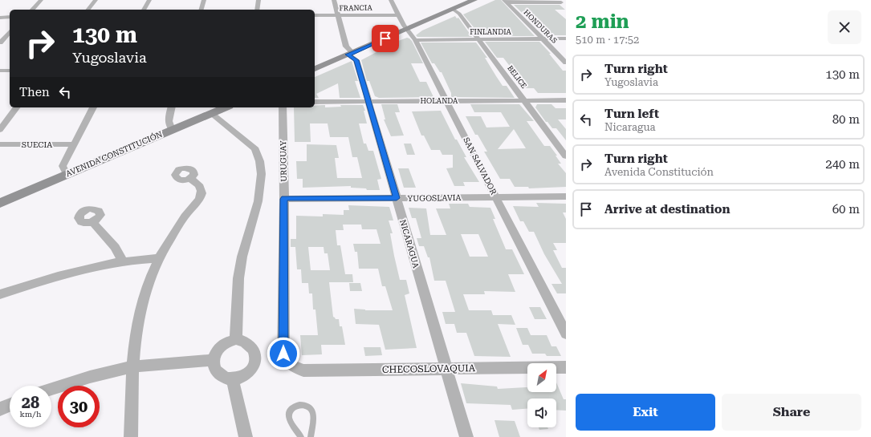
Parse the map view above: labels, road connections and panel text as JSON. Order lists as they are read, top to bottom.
{
  "streets": {
    "main road": ["AVENIDA CONSTITUCIÓN"],
    "street": [
      "FRANCIA",
      "HONDURAS",
      "FINLANDIA",
      "BELICE",
      "HOLANDA",
      "SUECIA",
      "URUGUAY",
      "SAN SALVADOR",
      "YUGOSLAVIA",
      "NICARAGUA",
      "CHECOSLOVAQUIA"
    ]
  },
  "crossings": [
    ["FRANCIA", "SAN SALVADOR"],
    ["FRANCIA", "NICARAGUA"],
    ["HONDURAS", "FINLANDIA"],
    ["FINLANDIA", "BELICE"],
    ["FINLANDIA", "SAN SALVADOR"],
    ["BELICE", "HOLANDA"],
    ["HOLANDA", "SAN SALVADOR"],
    ["HOLANDA", "NICARAGUA"],
    ["URUGUAY", "YUGOSLAVIA"],
    ["URUGUAY", "CHECOSLOVAQUIA"],
    ["SAN SALVADOR", "YUGOSLAVIA"],
    ["YUGOSLAVIA", "NICARAGUA"],
    ["NICARAGUA", "CHECOSLOVAQUIA"]
  ],
  "north": "top right",
  "page": {
    "heading": ["2 min", "510 m · 17:52"],
    "turn": ["130 m", "Yugoslavia"],
    "list": [
      {
        "name": "Turn right",
        "note": "Yugoslavia",
        "value": "130 m"
      },
      {
        "name": "Turn left",
        "note": "Nicaragua",
        "value": "80 m"
      },
      {
        "name": "Turn right",
        "note": "Avenida Constitución",
        "value": "240 m"
      },
      {
        "name": "Arrive at destination",
        "value": "60 m"
      }
    ],
    "then": "Then",
    "speed": "28 km/h",
    "limit": "30",
    "buttons": ["Exit", "Share"]
  }
}
